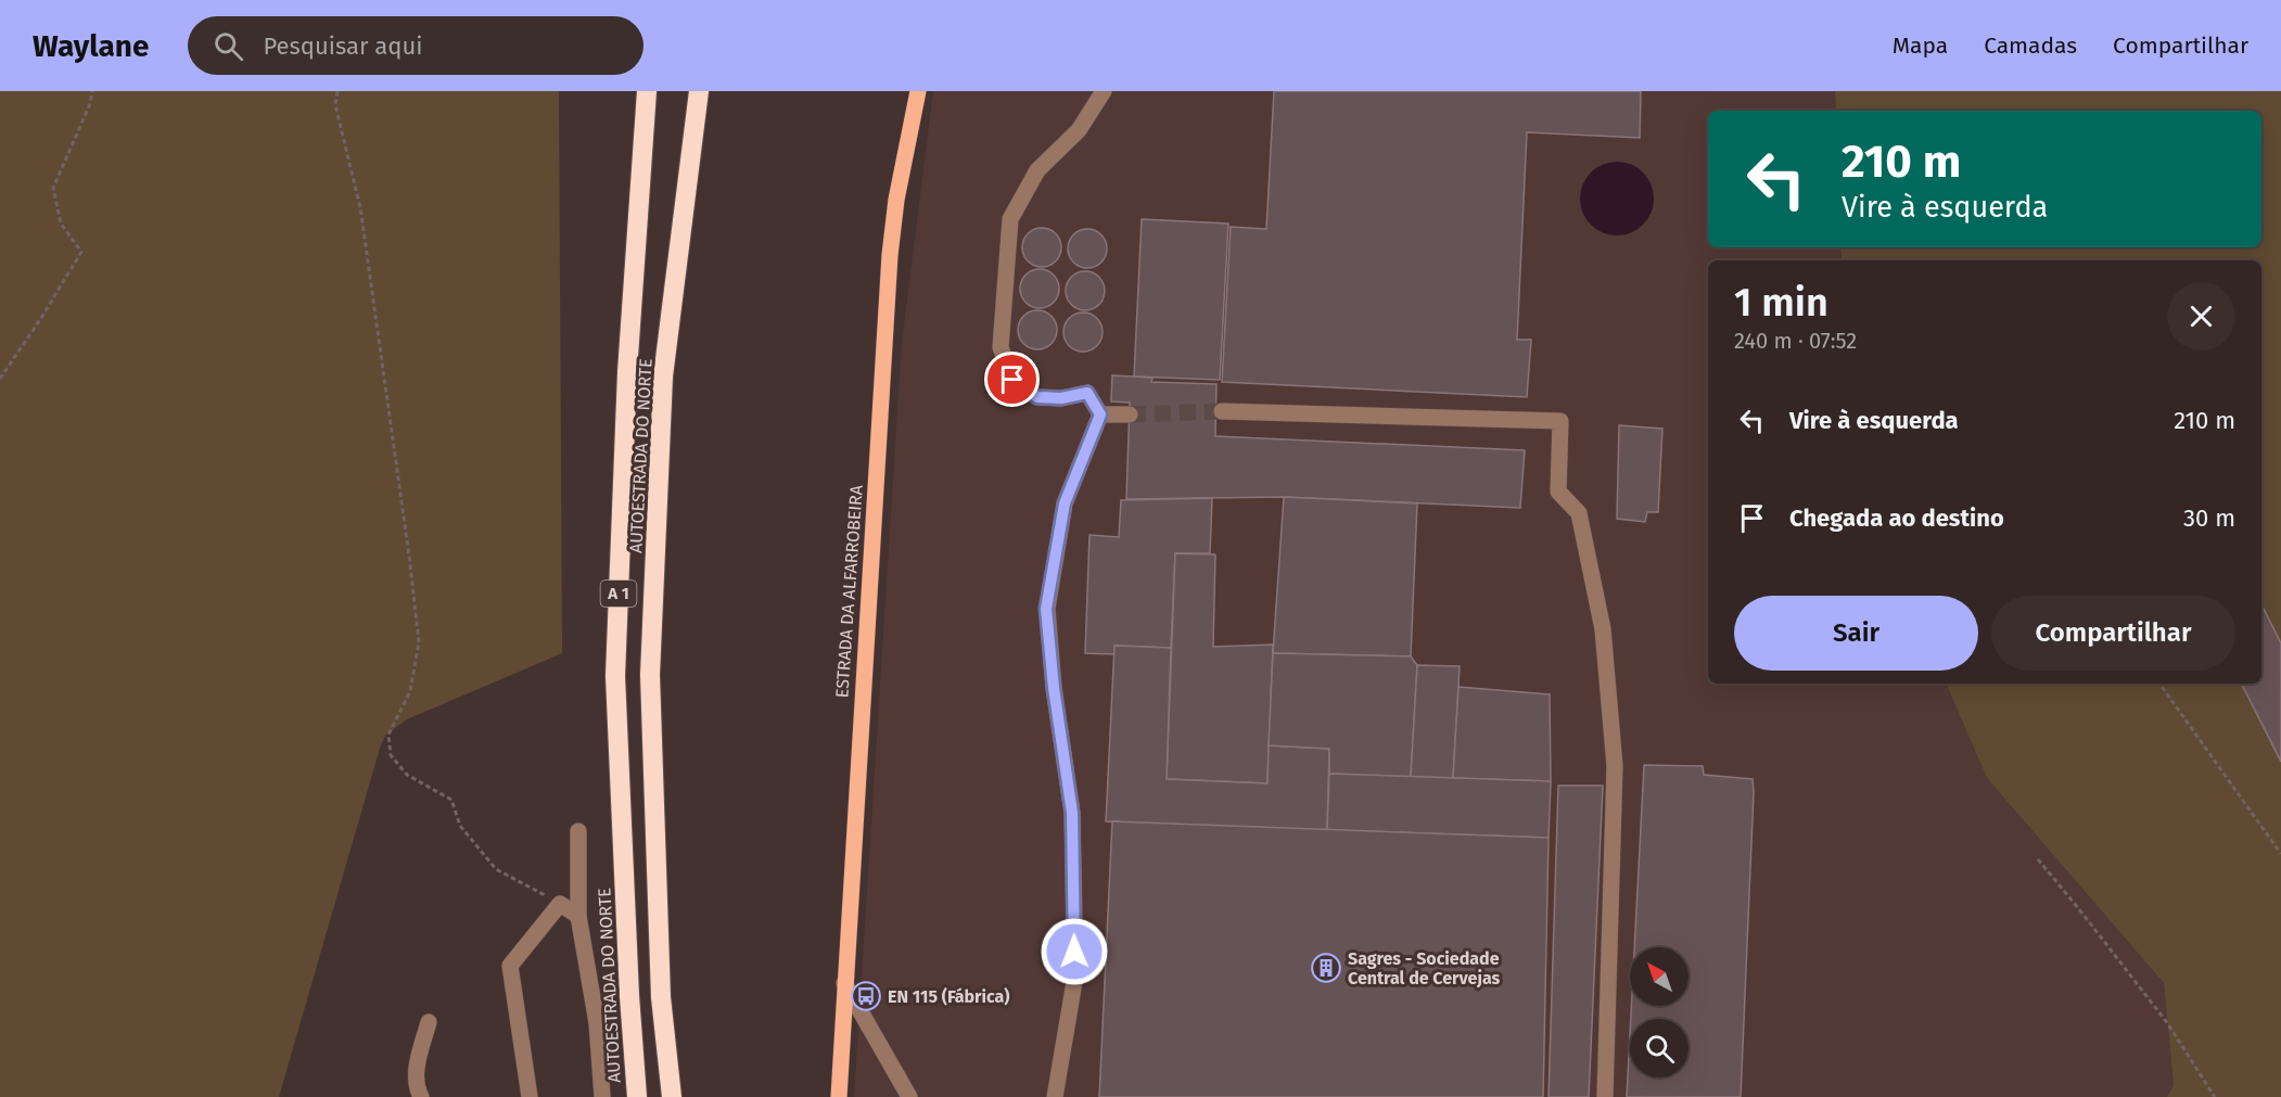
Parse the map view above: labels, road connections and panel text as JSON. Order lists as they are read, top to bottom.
{
  "streets": {
    "highway": ["AUTOESTRADA DO NORTE", "A 1"],
    "main road": ["ESTRADA DA ALFARROBEIRA"]
  },
  "places": {
    "building": ["Sagres - Sociedade Central de Cervejas"],
    "bus stop": ["EN 115 (Fábrica)"]
  },
  "north": "top left",
  "page": {
    "header": "Waylane",
    "search": "Pesquisar aqui",
    "nav": ["Mapa", "Camadas", "Compartilhar"],
    "turn": ["210 m", "Vire à esquerda"],
    "heading": ["1 min", "240 m · 07:52"],
    "list": [
      {
        "name": "Vire à esquerda",
        "value": "210 m"
      },
      {
        "name": "Chegada ao destino",
        "value": "30 m"
      }
    ],
    "buttons": ["Sair", "Compartilhar"]
  }
}
